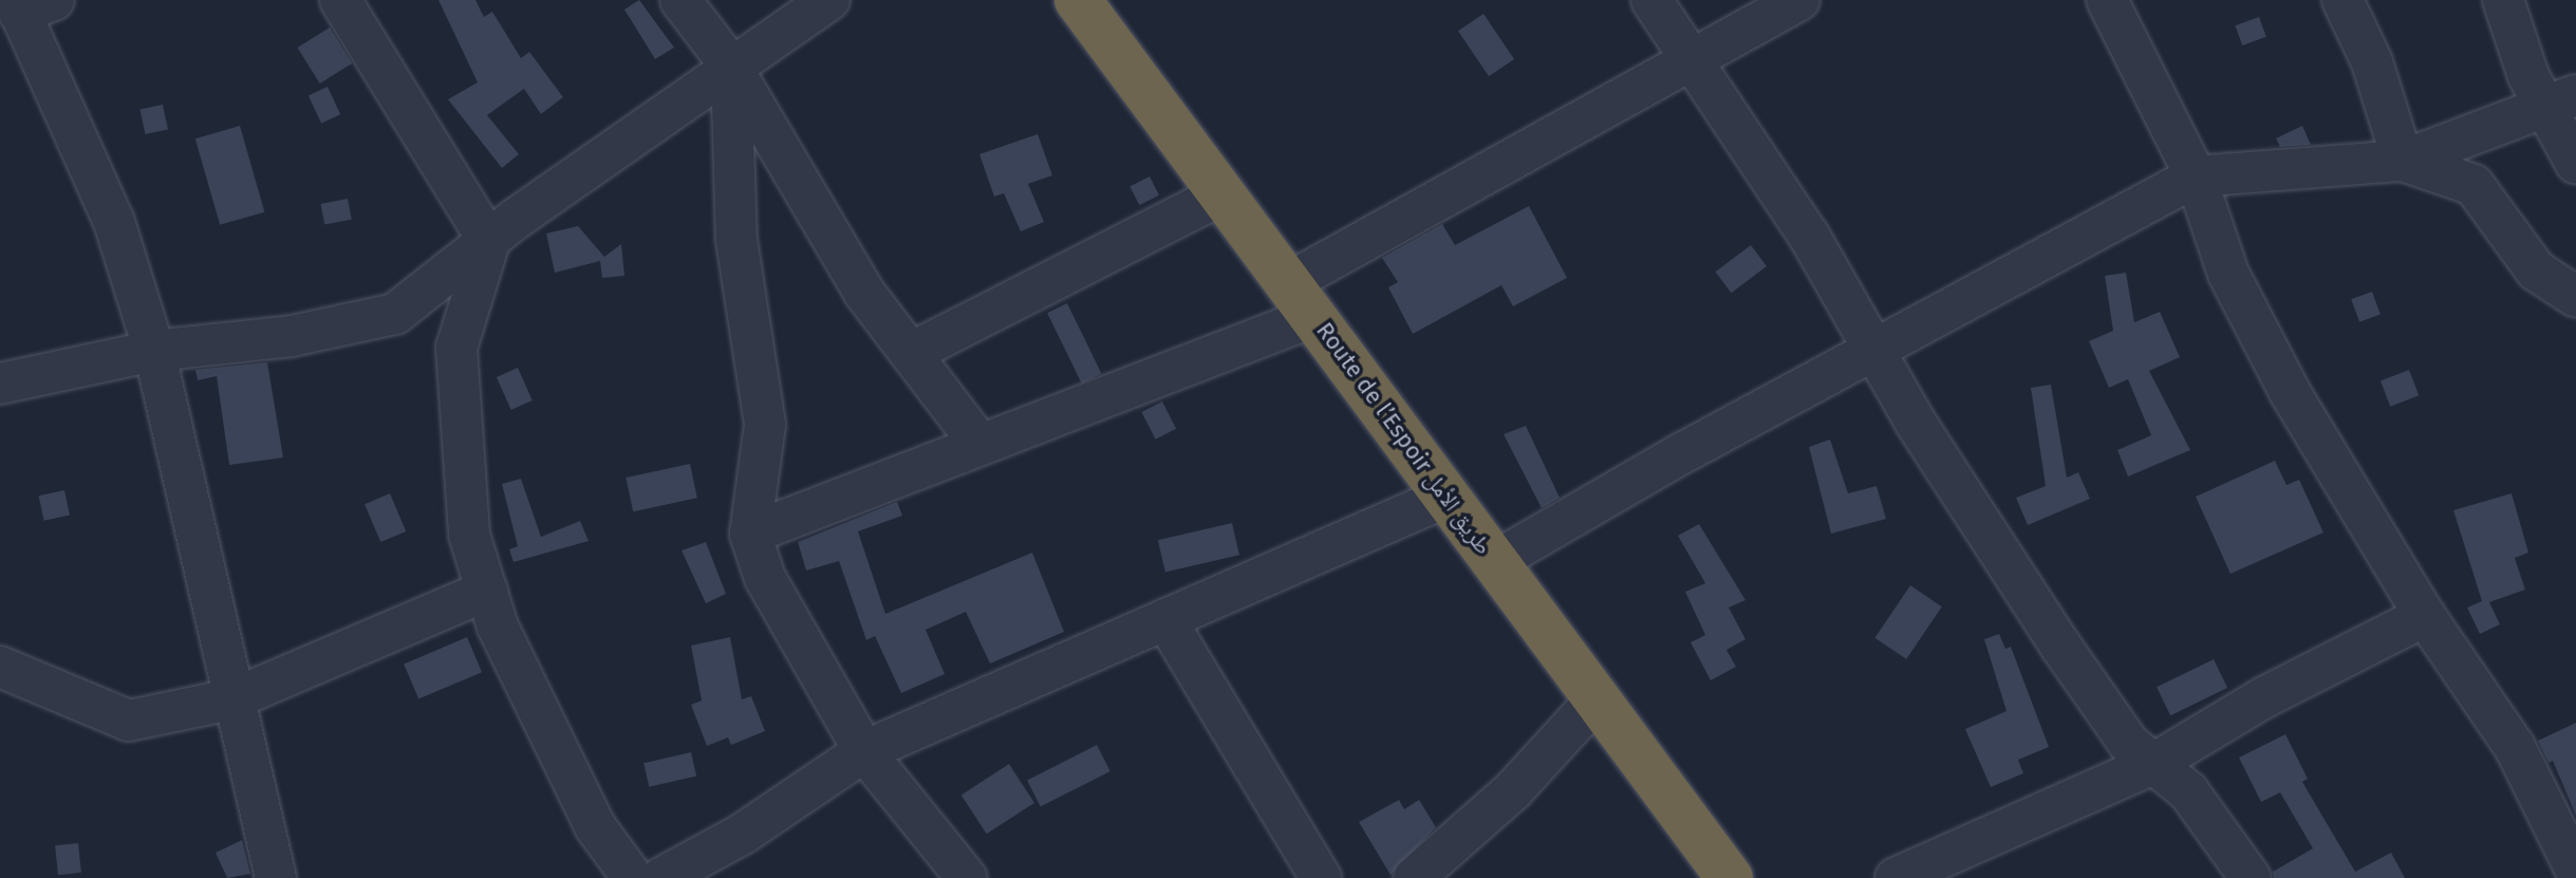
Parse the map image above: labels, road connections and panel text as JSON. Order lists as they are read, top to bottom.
{
  "streets": {
    "highway": ["Route de l’Espoir طريق الأمل"]
  }
}
